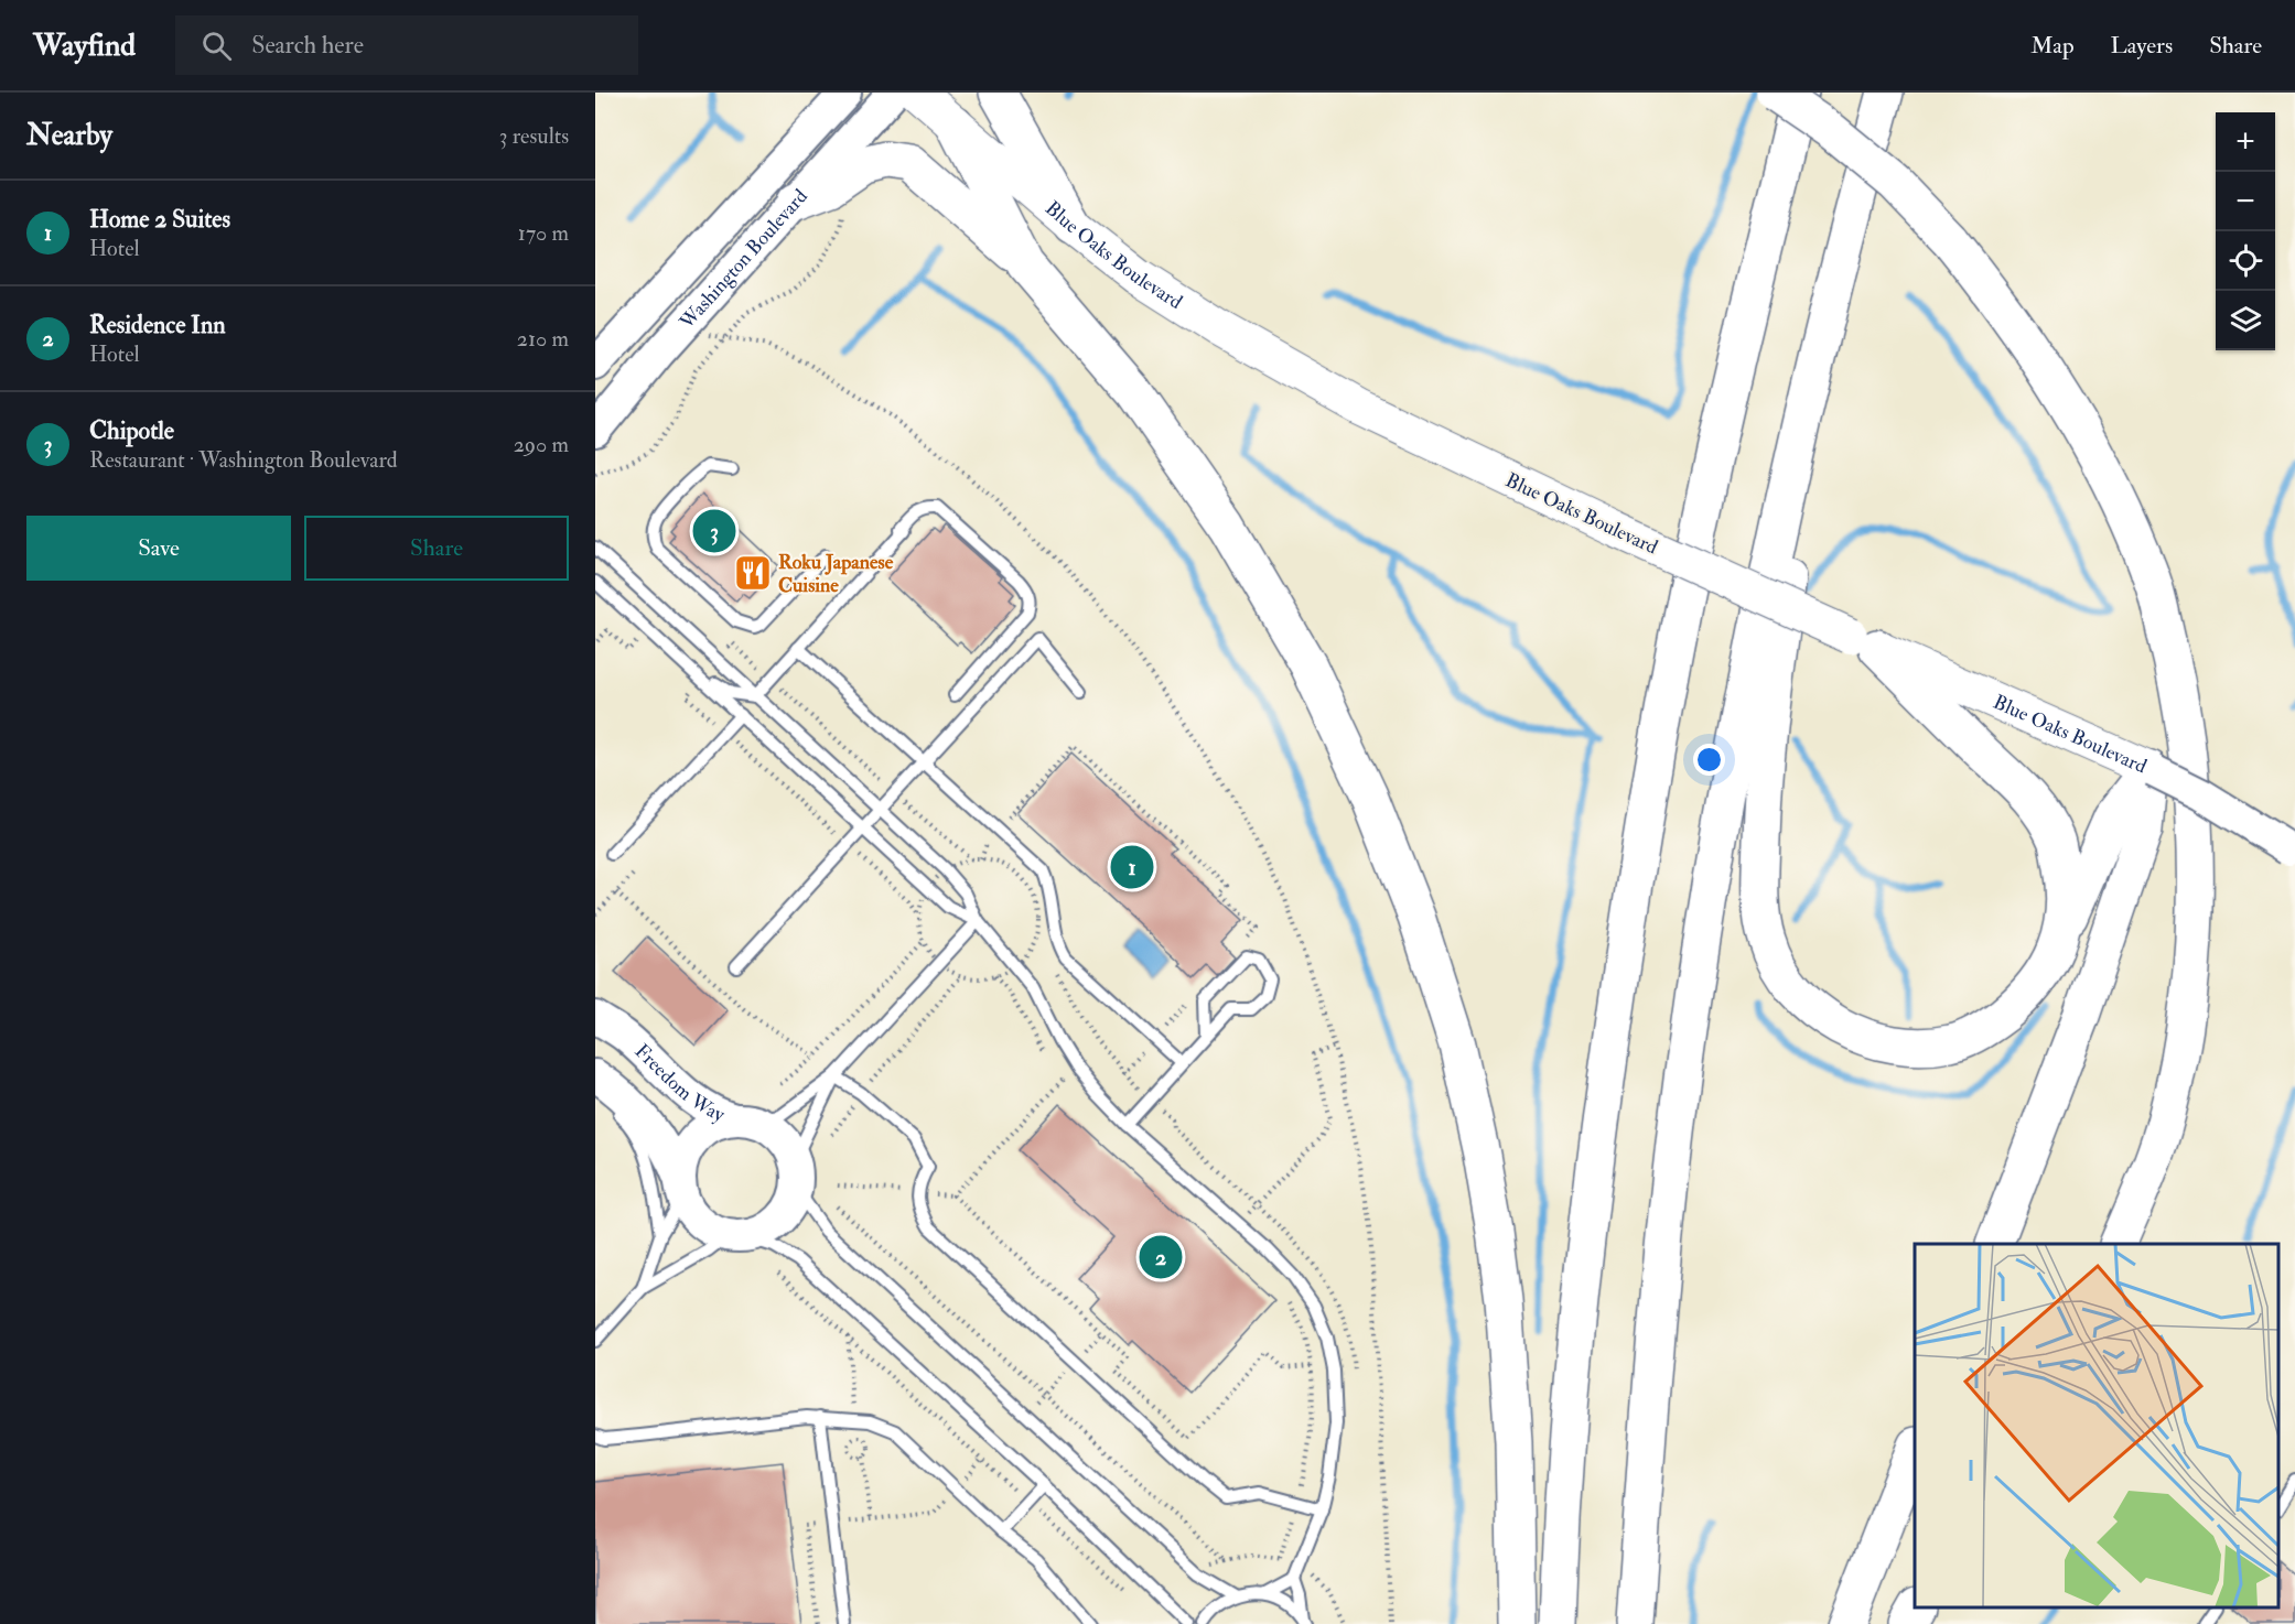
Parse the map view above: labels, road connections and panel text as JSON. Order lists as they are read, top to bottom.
{
  "streets": {
    "main road": ["Blue Oaks Boulevard", "Washington Boulevard", "Freedom Way"]
  },
  "places": {
    "restaurant": ["Roku Japanese Cuisine"]
  },
  "page": {
    "header": "Wayfind",
    "search": "Search here",
    "nav": ["Map", "Layers", "Share"],
    "heading": ["Nearby", "3 results"],
    "map_buttons": ["+", "−"],
    "list": [
      {
        "mark": "1",
        "name": "Home 2 Suites",
        "note": "Hotel",
        "value": "170 m"
      },
      {
        "mark": "2",
        "name": "Residence Inn",
        "note": "Hotel",
        "value": "210 m"
      },
      {
        "mark": "3",
        "name": "Chipotle",
        "note": "Restaurant · Washington Boulevard",
        "value": "290 m"
      }
    ],
    "buttons": ["Save", "Share"],
    "pins": ["3", "1", "2"]
  }
}
